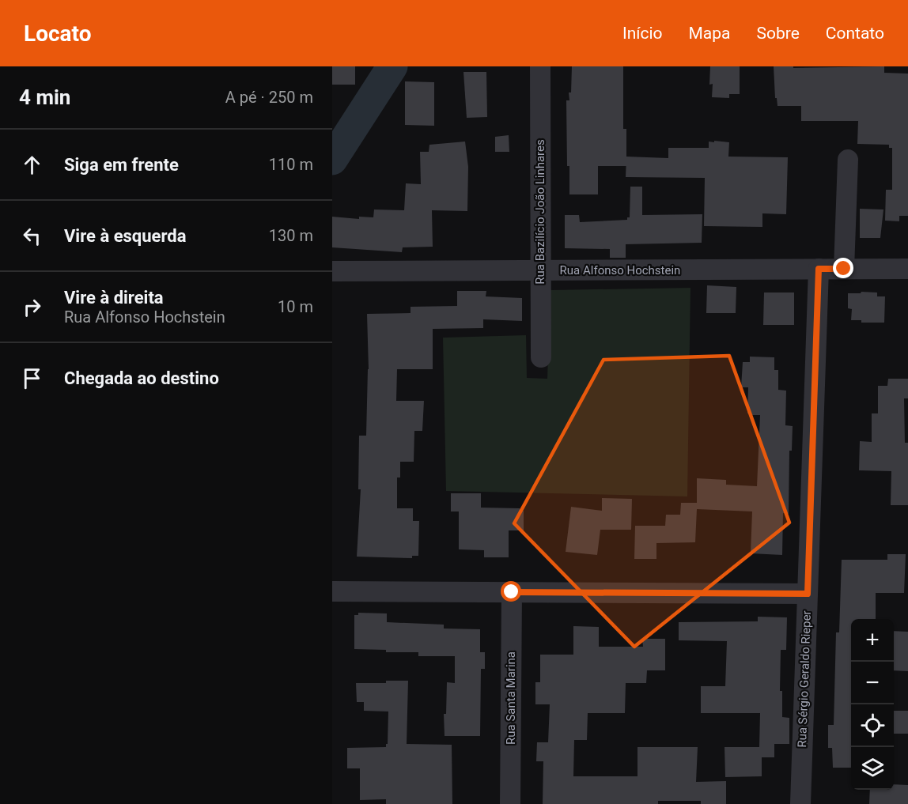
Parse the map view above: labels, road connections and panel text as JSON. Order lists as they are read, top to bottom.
{
  "streets": {
    "street": [
      "Rua Bazilício João Linhares",
      "Rua Alfonso Hochstein",
      "Rua Sérgio Geraldo Rieper",
      "Rua Santa Marina"
    ]
  },
  "crossings": [
    ["Rua Bazilício João Linhares", "Rua Alfonso Hochstein"],
    ["Rua Alfonso Hochstein", "Rua Sérgio Geraldo Rieper"]
  ],
  "page": {
    "header": "Locato",
    "nav": [
      "Início",
      "Mapa",
      "Sobre",
      "Contato"
    ],
    "heading": ["4 min", "A pé · 250 m"],
    "list": [
      ["Siga em frente", "110 m"],
      ["Vire à esquerda", "130 m"],
      ["Vire à direita", "Rua Alfonso Hochstein", "10 m"],
      "Chegada ao destino"
    ],
    "map_buttons": ["+", "−"]
  }
}
